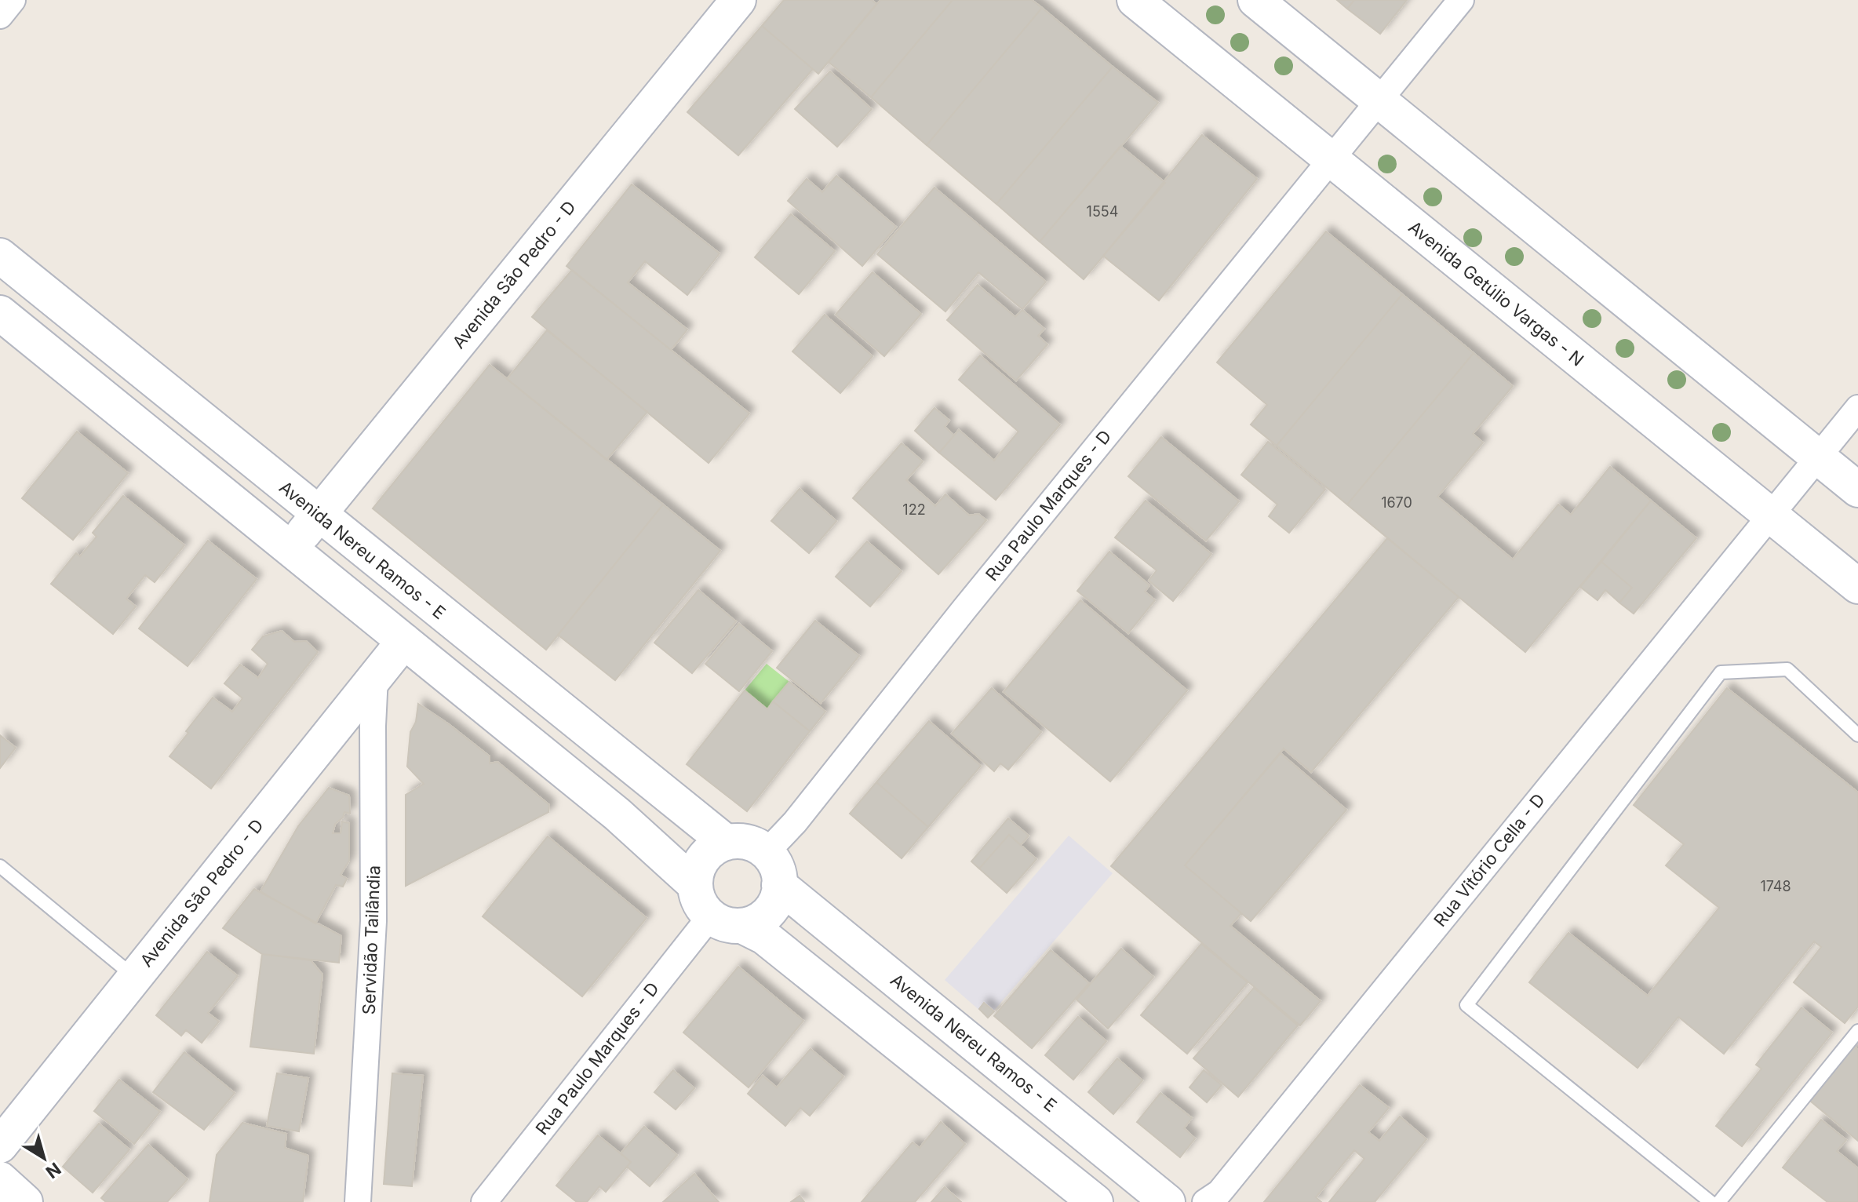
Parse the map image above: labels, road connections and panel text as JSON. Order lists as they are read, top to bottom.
{
  "streets": {
    "street": [
      "Avenida São Pedro - D",
      "Avenida Getúlio Vargas - N",
      "Rua Paulo Marques - D",
      "Avenida Nereu Ramos - E",
      "Rua Vitório Cella - D",
      "Servidão Tailândia"
    ]
  },
  "crossings": [
    ["Avenida São Pedro - D", "Avenida Nereu Ramos - E"],
    ["Avenida São Pedro - D", "Servidão Tailândia"],
    ["Avenida Getúlio Vargas - N", "Rua Paulo Marques - D"],
    ["Avenida Getúlio Vargas - N", "Rua Vitório Cella - D"],
    ["Rua Paulo Marques - D", "Avenida Nereu Ramos - E"]
  ],
  "house_numbers": [
    "1554",
    "1670",
    "122",
    "1748"
  ],
  "north": "bottom right"
}
